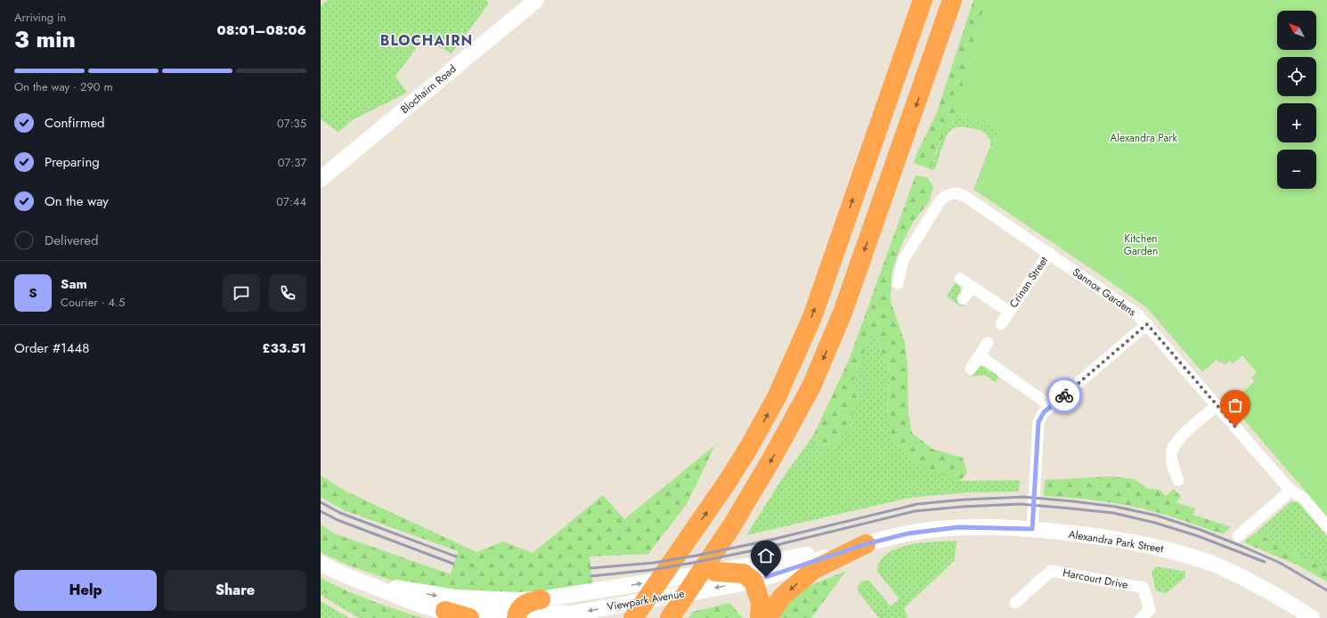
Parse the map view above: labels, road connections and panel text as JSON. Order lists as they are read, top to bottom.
{
  "streets": {
    "street": [
      "Blochairn Road",
      "Crinan Street",
      "Sannox Gardens",
      "Alexandra Park Street",
      "Harcourt Drive",
      "Viewpark Avenue"
    ]
  },
  "crossings": [
    ["Crinan Street", "Sannox Gardens"],
    ["Alexandra Park Street", "Viewpark Avenue"]
  ],
  "districts": ["BLOCHAIRN"],
  "parks": ["Alexandra Park", "Kitchen Garden"],
  "north": "top left",
  "page": {
    "heading": ["3 min", "Arriving in", "08:01–08:06"],
    "panel": [
      "Sam",
      "Courier · 4.5",
      "Order #1448",
      "£33.51"
    ],
    "map_buttons": ["+", "−"],
    "bar": "On the way · 290 m",
    "list": [
      ["Confirmed", "07:35"],
      ["Preparing", "07:37"],
      ["On the way", "07:44"],
      "Delivered"
    ],
    "round": "S",
    "buttons": ["Help", "Share"]
  }
}
